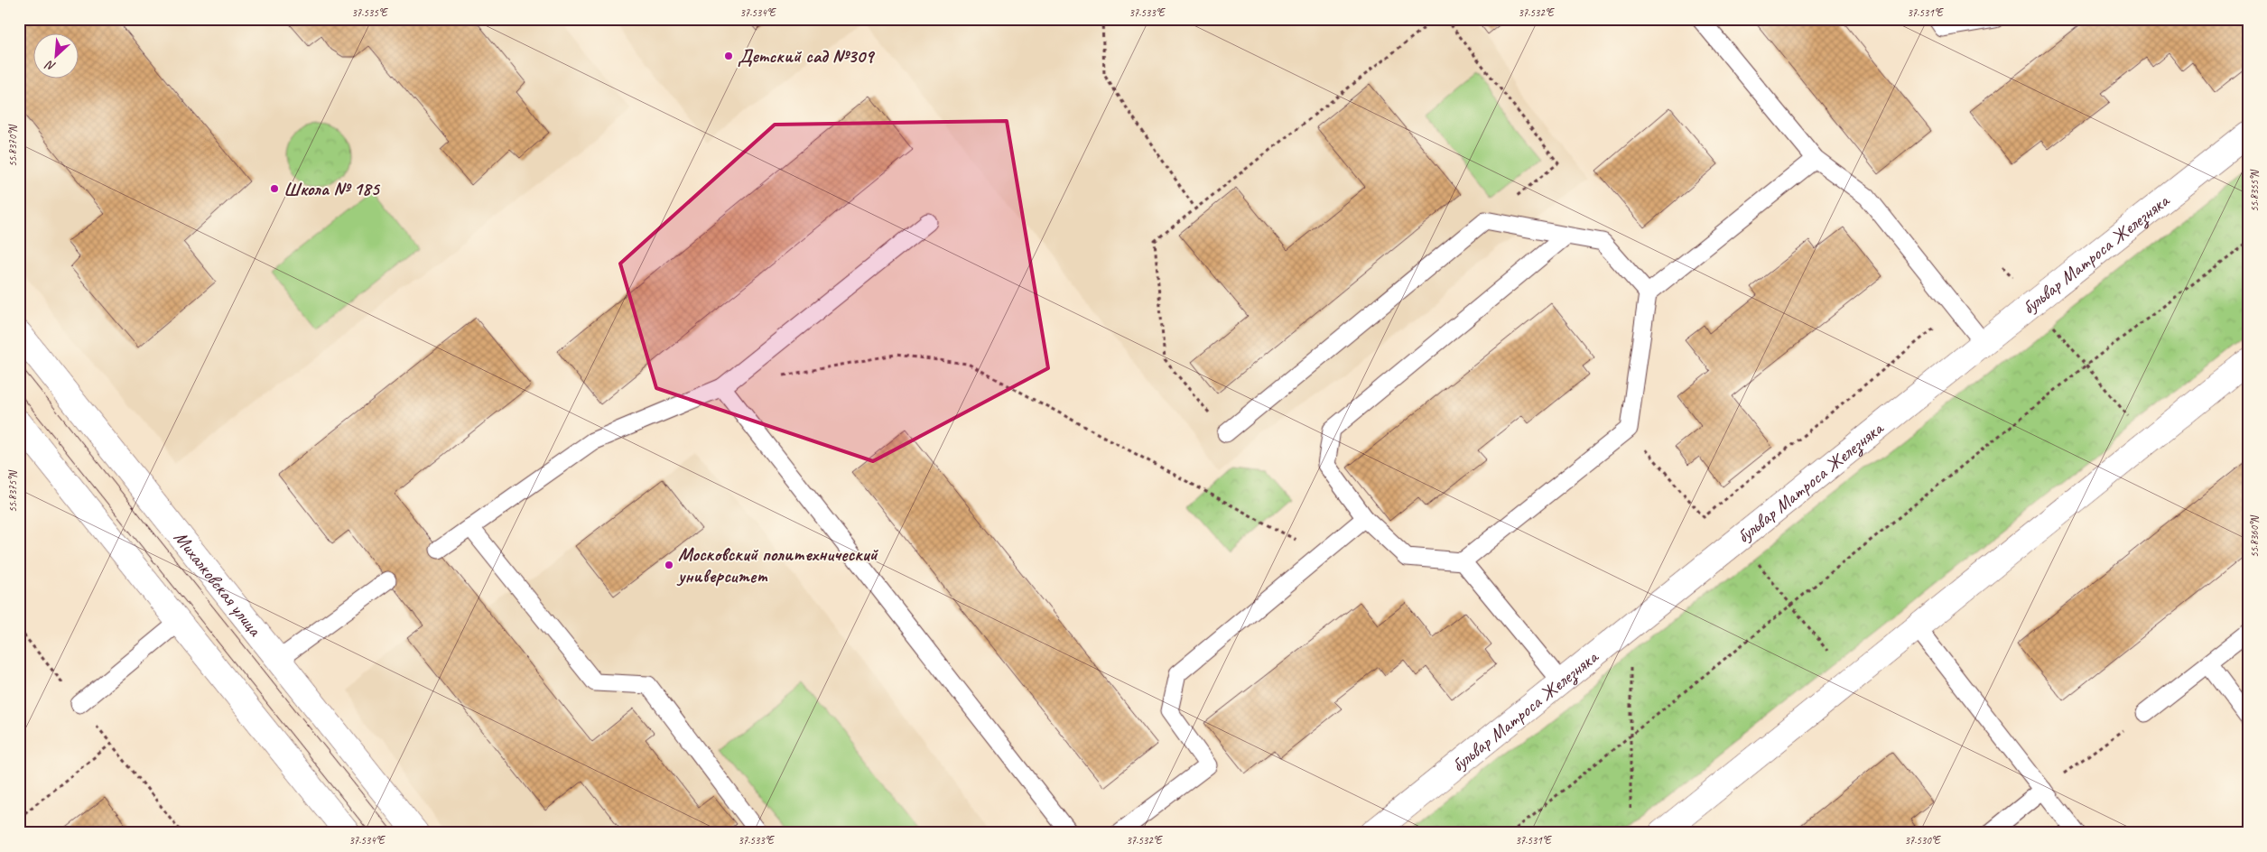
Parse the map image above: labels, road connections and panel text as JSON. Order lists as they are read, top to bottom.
{
  "streets": {
    "street": ["бульвар Матроса Железняка", "Михалковская улица"]
  },
  "places": ["Детский сад №309", "Школа № 185", "Московский политехнический университет"],
  "north": "bottom left",
  "coordinates": [
    "37.535°E",
    "37.534°E",
    "37.533°E",
    "37.532°E",
    "37.531°E",
    "55.8370°N",
    "55.8355°N",
    "55.8375°N",
    "55.8360°N",
    "37.530°E"
  ]
}
